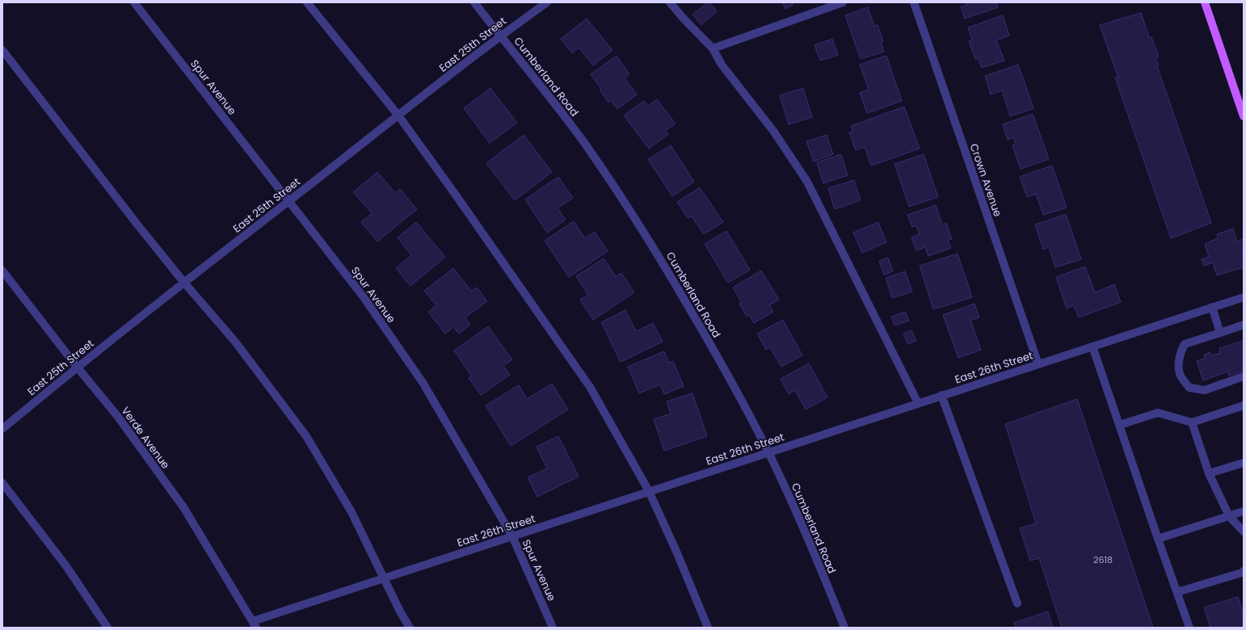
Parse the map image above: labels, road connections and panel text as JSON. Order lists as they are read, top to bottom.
{
  "streets": {
    "street": [
      "East 25th Street",
      "Cumberland Road",
      "Spur Avenue",
      "Crown Avenue",
      "East 26th Street",
      "Verde Avenue"
    ]
  },
  "crossings": [
    ["East 25th Street", "Cumberland Road"],
    ["East 25th Street", "Spur Avenue"],
    ["East 25th Street", "Verde Avenue"],
    ["Cumberland Road", "East 26th Street"],
    ["Spur Avenue", "East 26th Street"],
    ["Crown Avenue", "East 26th Street"],
    ["East 26th Street", "Verde Avenue"]
  ],
  "house_numbers": ["2618"]
}
